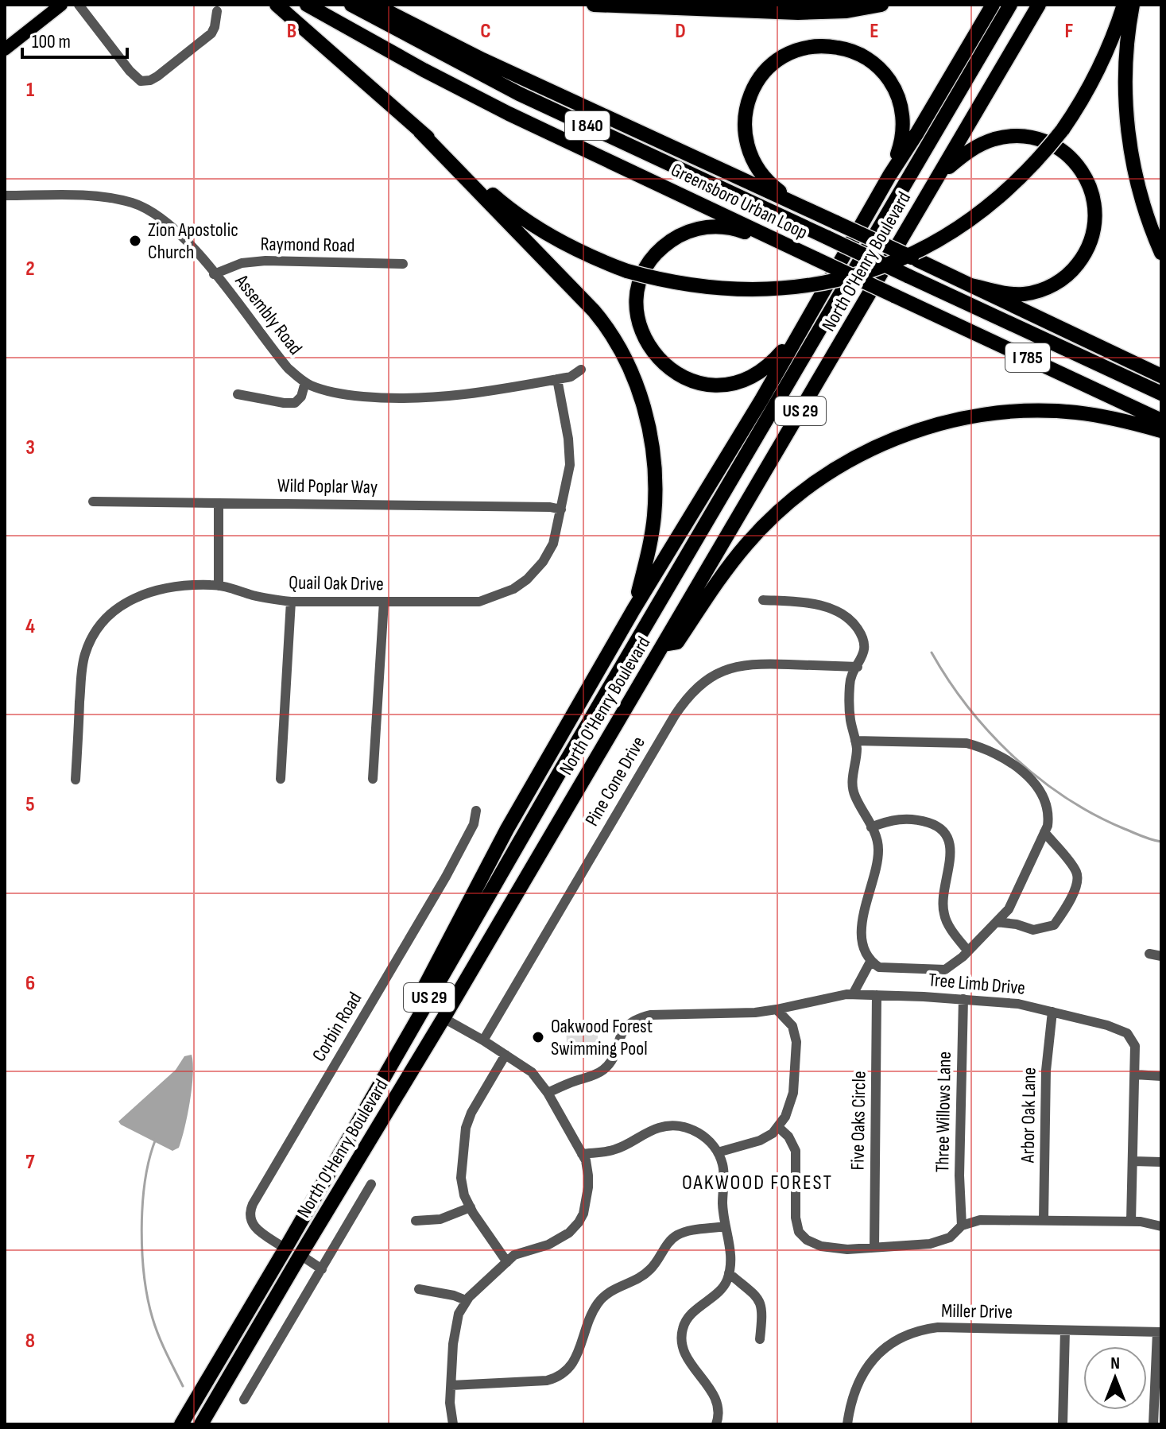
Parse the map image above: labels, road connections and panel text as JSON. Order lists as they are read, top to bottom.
{
  "streets": {
    "highway": [
      "I 840",
      "Greensboro Urban Loop",
      "North O'Henry Boulevard",
      "I 785",
      "US 29"
    ],
    "street": [
      "Raymond Road",
      "Assembly Road",
      "Wild Poplar Way",
      "Quail Oak Drive",
      "Pine Cone Drive",
      "Tree Limb Drive",
      "Corbin Road",
      "Three Willows Lane",
      "Arbor Oak Lane",
      "Five Oaks Circle",
      "Miller Drive"
    ]
  },
  "crossings": [
    ["Raymond Road", "Assembly Road"],
    ["North O'Henry Boulevard", "Corbin Road"],
    ["Assembly Road", "Quail Oak Drive"],
    ["Wild Poplar Way", "Quail Oak Drive"],
    ["Tree Limb Drive", "Three Willows Lane"],
    ["Tree Limb Drive", "Arbor Oak Lane"],
    ["Tree Limb Drive", "Five Oaks Circle"]
  ],
  "districts": ["OAKWOOD FOREST"],
  "places": ["Zion Apostolic Church", "Oakwood Forest Swimming Pool"],
  "scale_bar": "100 m",
  "north": "top",
  "grid": {
    "columns": [
      "B",
      "C",
      "D",
      "E",
      "F"
    ],
    "rows": [
      "1",
      "2",
      "3",
      "4",
      "5",
      "6",
      "7",
      "8"
    ]
  }
}
